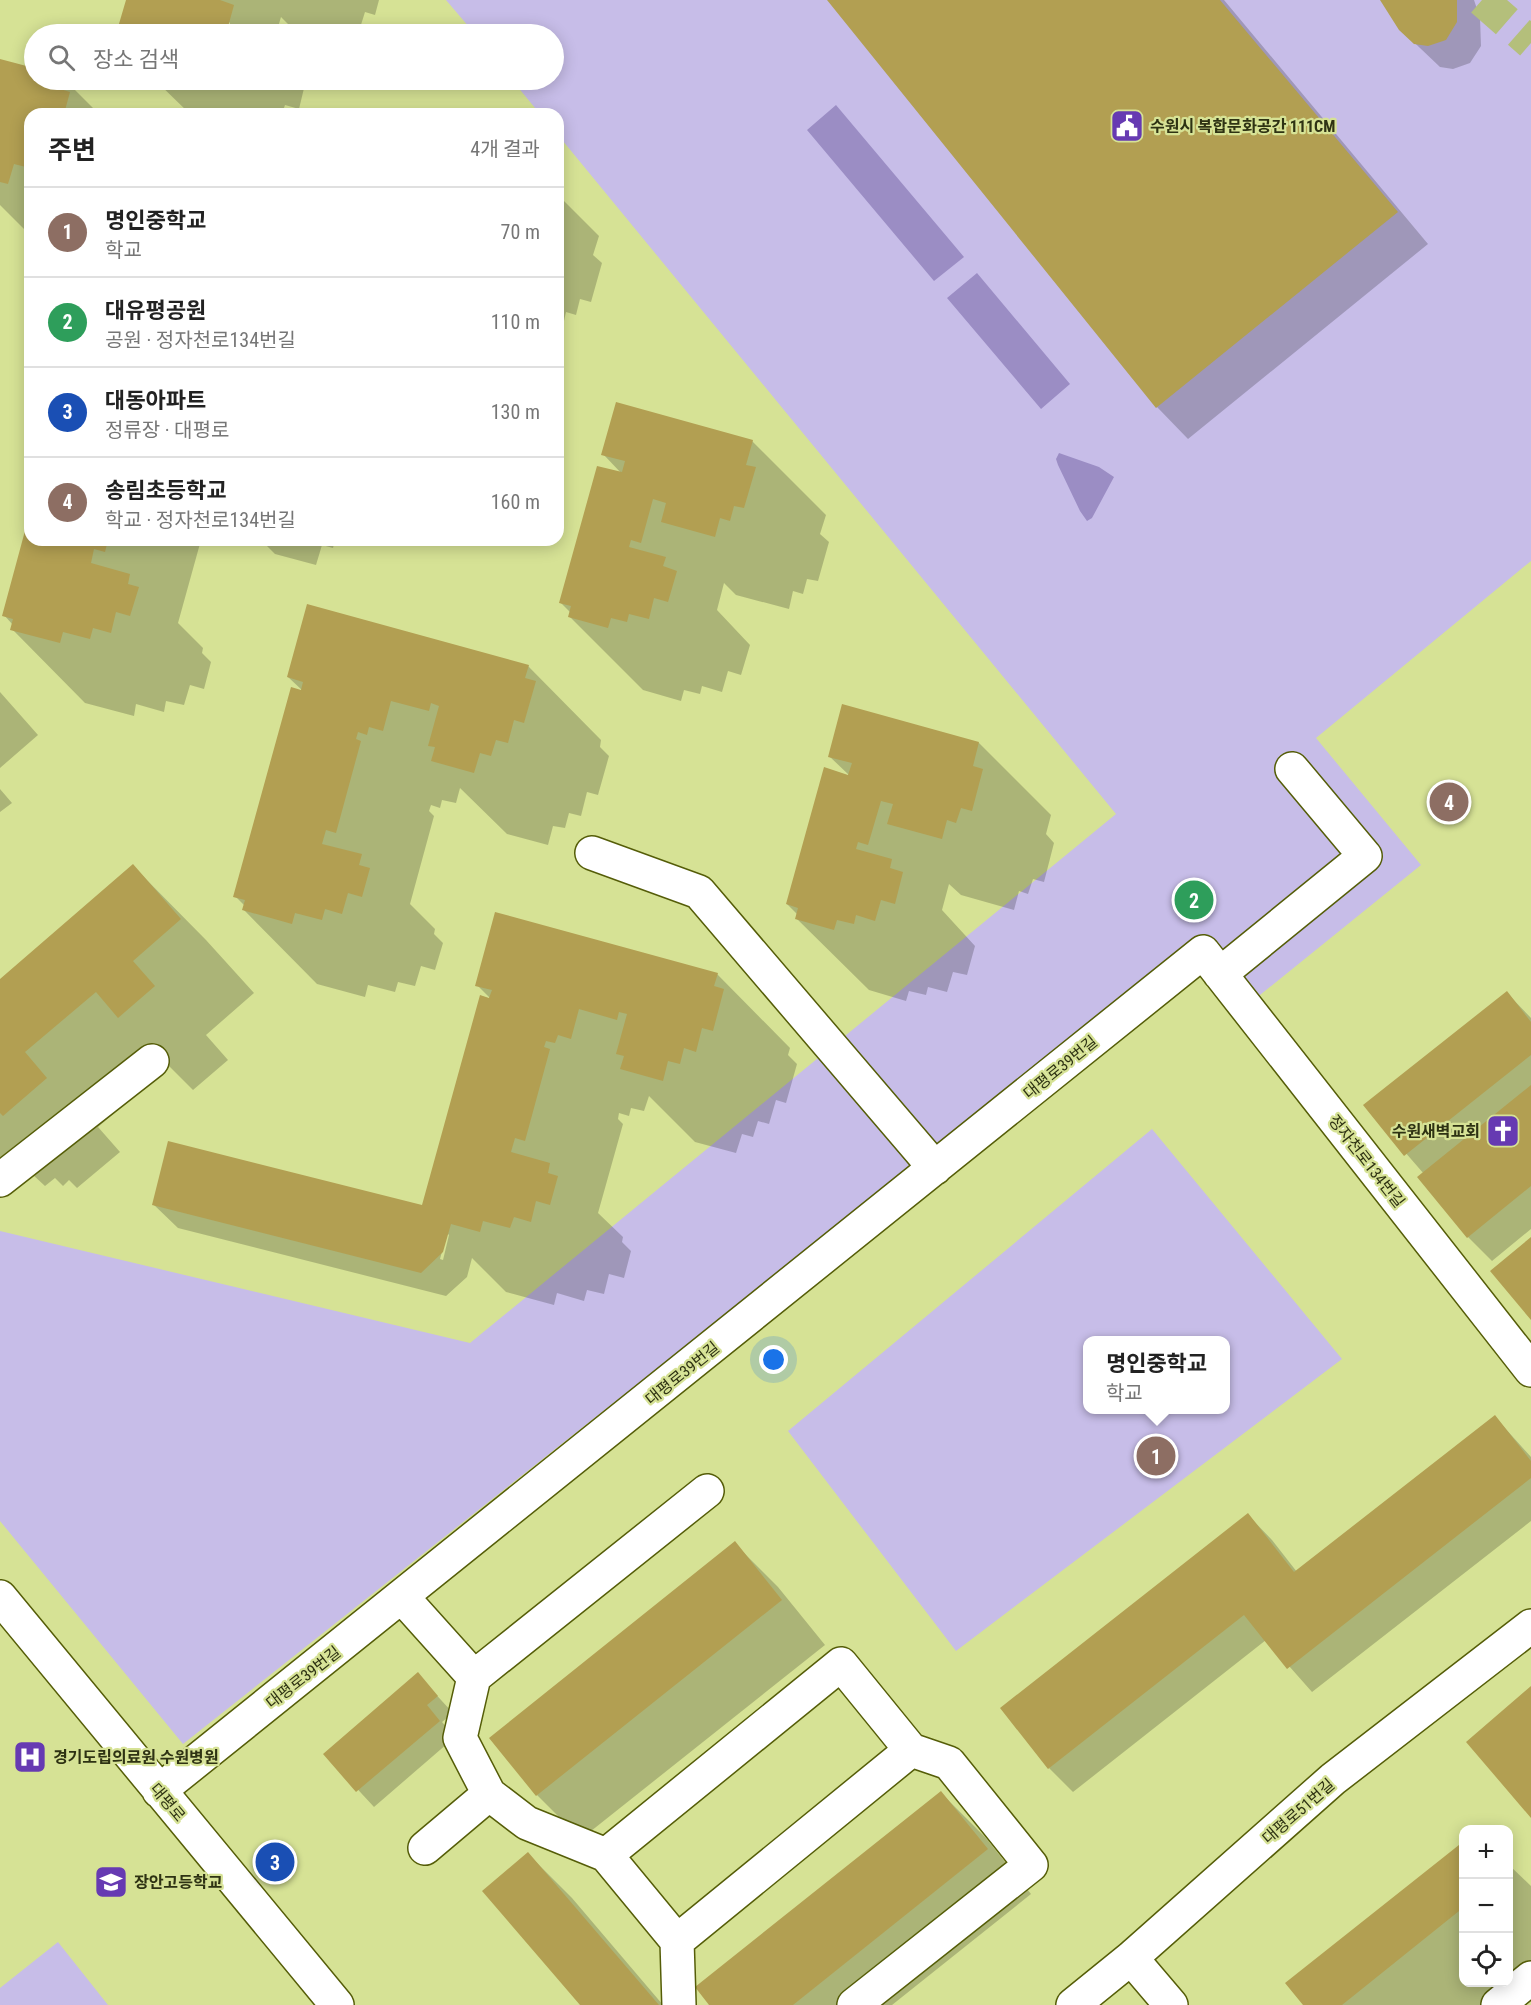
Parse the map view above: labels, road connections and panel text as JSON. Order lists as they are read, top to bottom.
{
  "streets": {
    "street": [
      "대평로39번길",
      "정자천로134번길",
      "대평로",
      "대평로51번길"
    ]
  },
  "crossings": [
    ["대평로39번길", "정자천로134번길"],
    ["대평로39번길", "대평로"]
  ],
  "places": {
    "public building": ["수원시 복합문화공간 111CM"],
    "church": ["수원새벽교회"],
    "hospital": ["경기도립의료원 수원병원"],
    "school or university": ["장안고등학교"]
  },
  "page": {
    "search": "장소 검색",
    "heading": ["주변", "4개 결과"],
    "list": [
      {
        "mark": "1",
        "name": "명인중학교",
        "note": "학교",
        "value": "70 m"
      },
      {
        "mark": "2",
        "name": "대유평공원",
        "note": "공원 · 정자천로134번길",
        "value": "110 m"
      },
      {
        "mark": "3",
        "name": "대동아파트",
        "note": "정류장 · 대평로",
        "value": "130 m"
      },
      {
        "mark": "4",
        "name": "송림초등학교",
        "note": "학교 · 정자천로134번길",
        "value": "160 m"
      }
    ],
    "pins": [
      "4",
      "2",
      "1",
      "3"
    ],
    "popup": ["명인중학교", "학교"],
    "map_buttons": ["+", "−"]
  }
}
